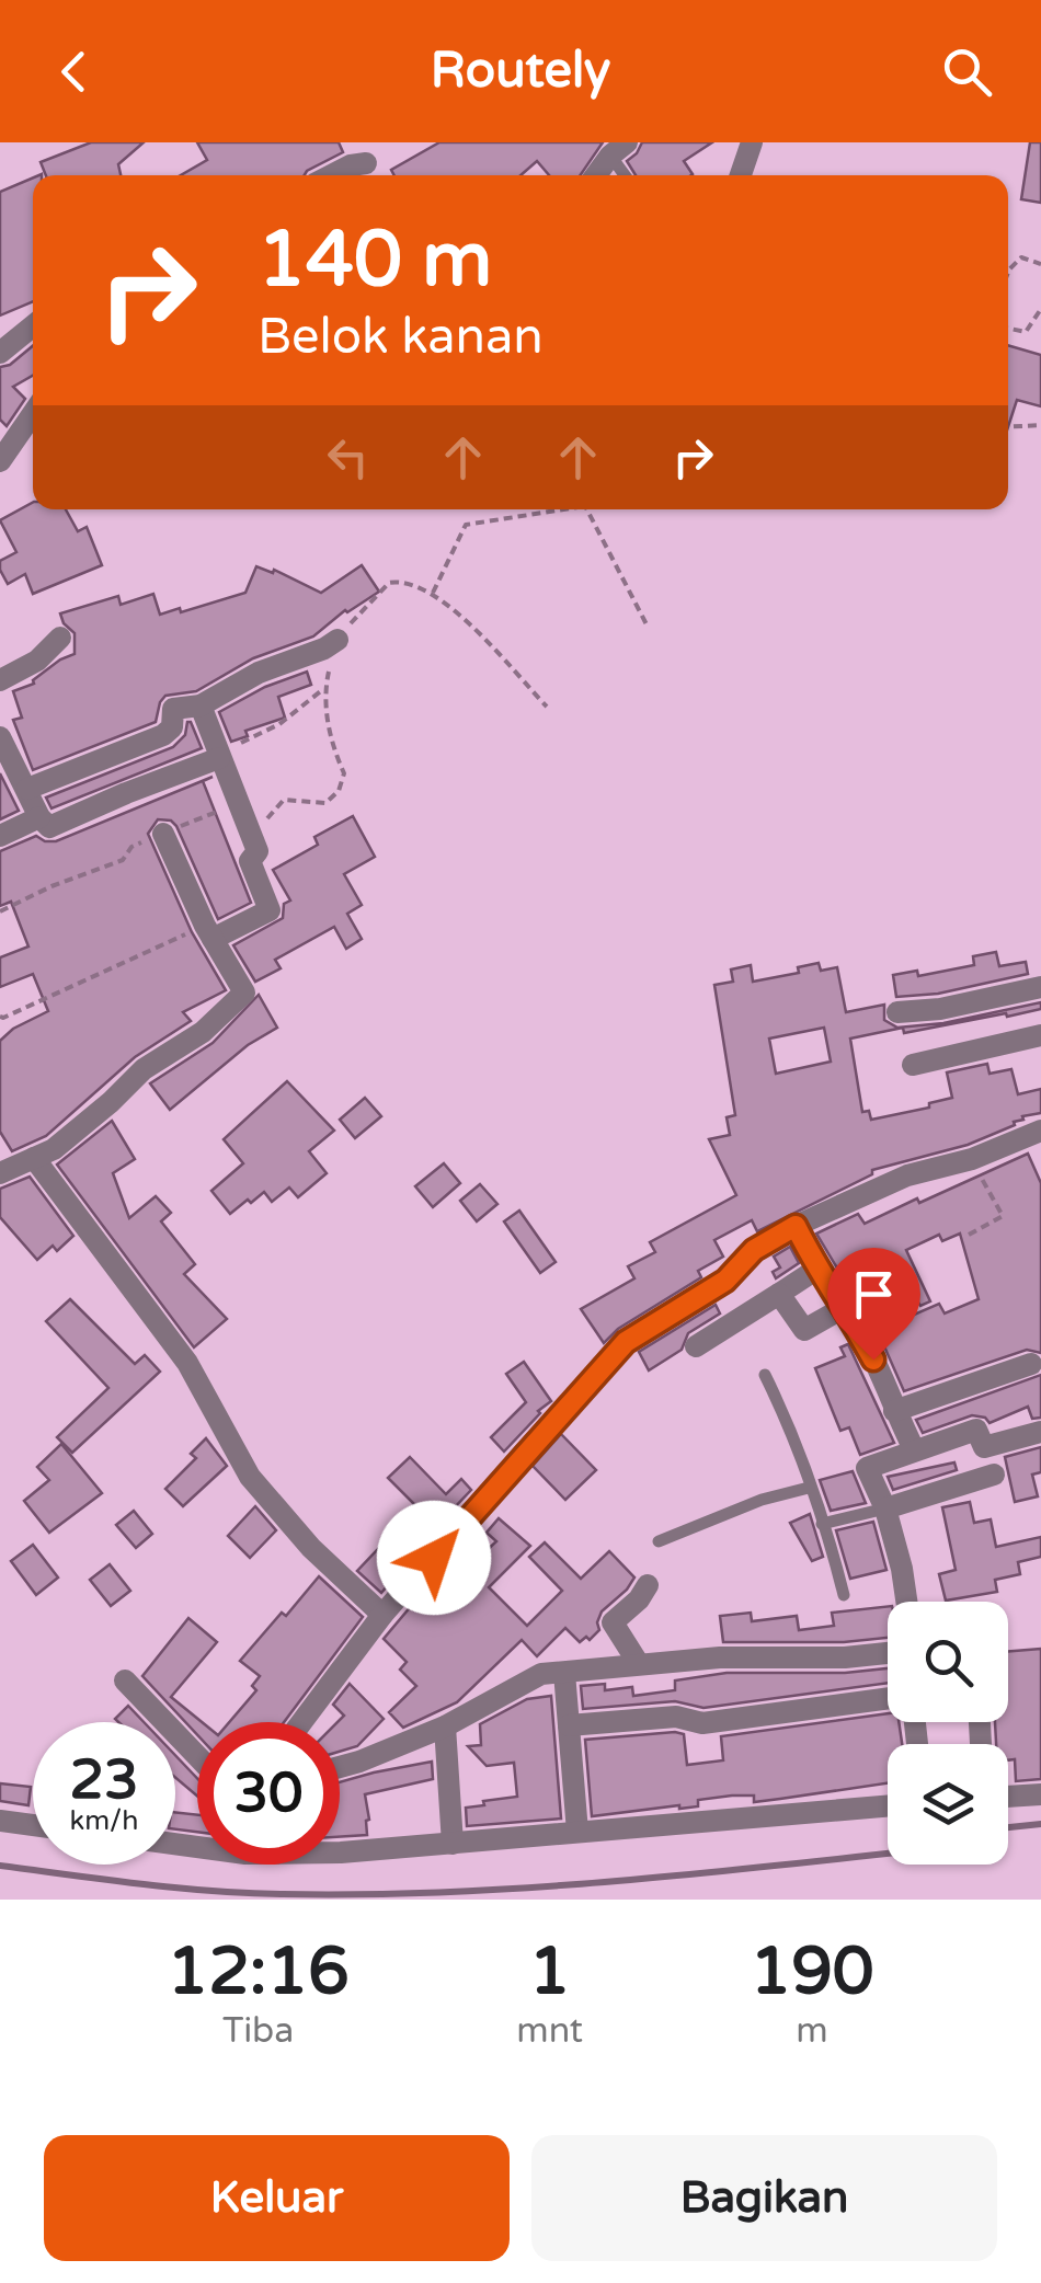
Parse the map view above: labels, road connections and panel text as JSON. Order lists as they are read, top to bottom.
{
  "page": {
    "header": "Routely",
    "turn": ["140 m", "Belok kanan"],
    "speed": "23 km/h",
    "limit": "30",
    "eta": [
      "12:16",
      "Tiba",
      "1",
      "mnt",
      "190",
      "m"
    ],
    "buttons": ["Keluar", "Bagikan"]
  }
}
